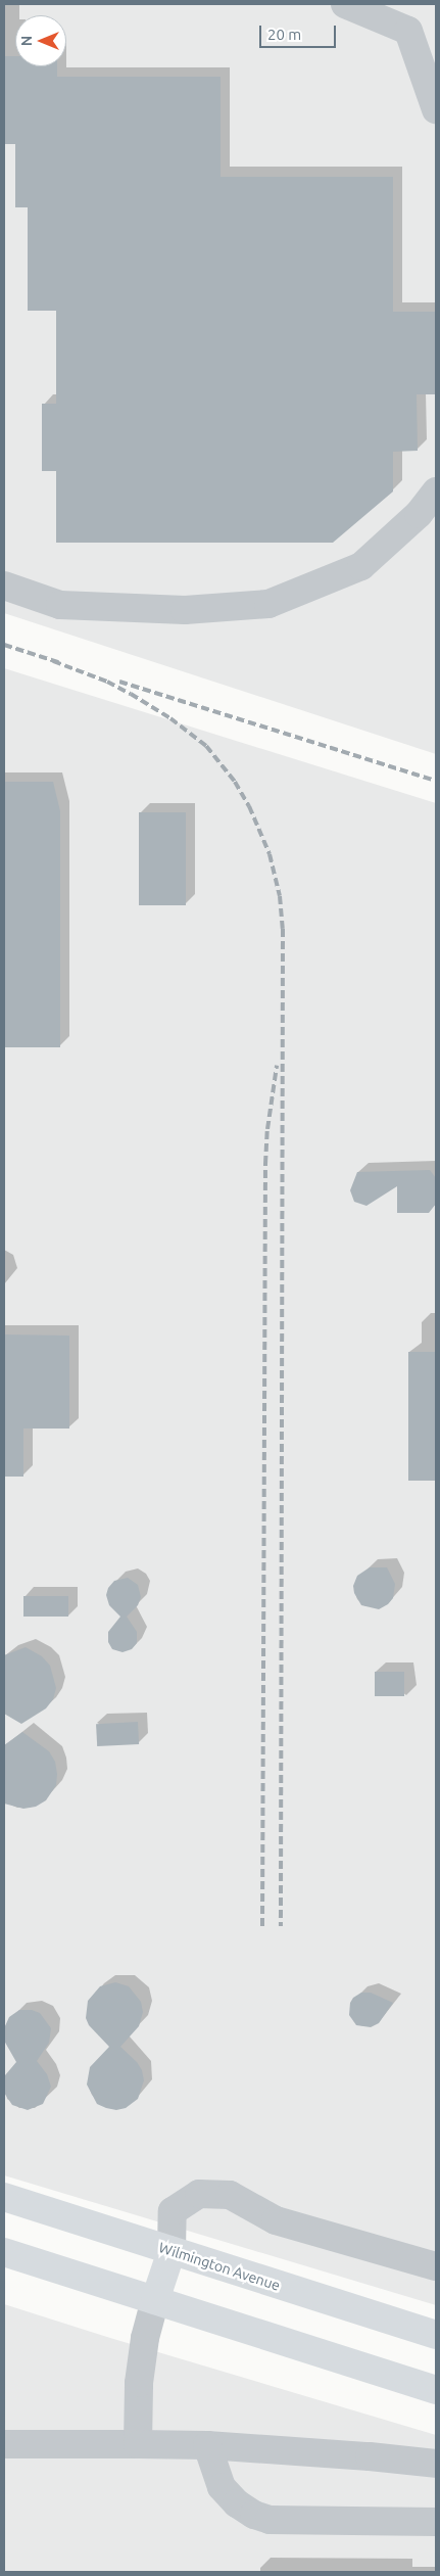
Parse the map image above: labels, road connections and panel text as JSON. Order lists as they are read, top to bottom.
{
  "streets": {
    "main road": ["Wilmington Avenue"]
  },
  "scale_bar": "20 m",
  "north": "left"
}
